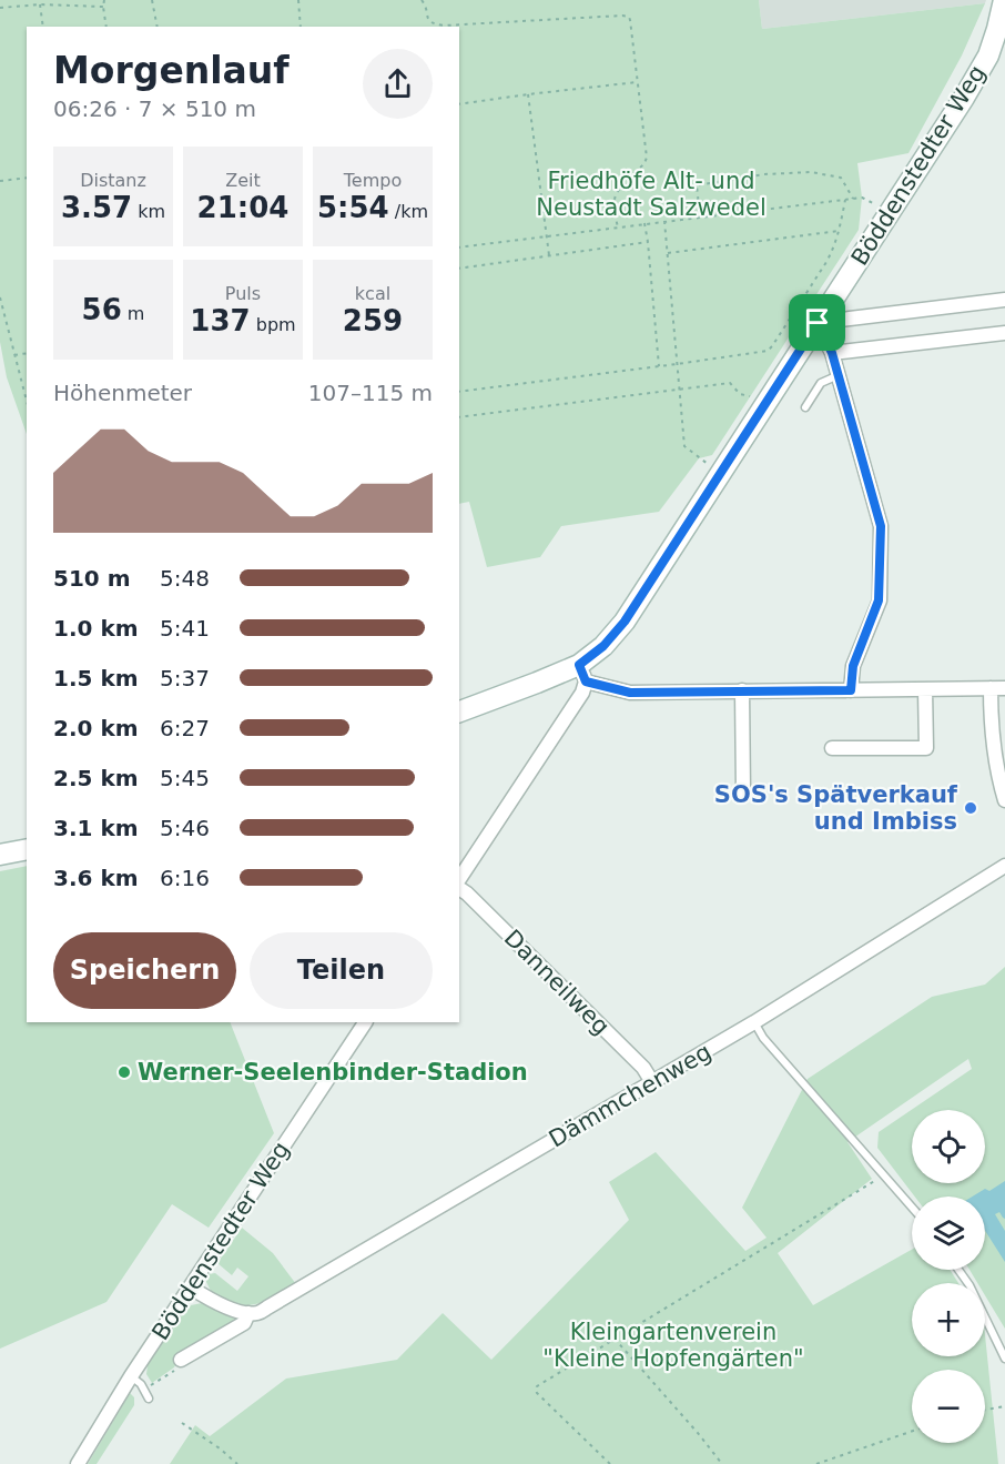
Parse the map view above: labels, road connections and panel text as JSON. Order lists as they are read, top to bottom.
{
  "streets": {
    "street": ["Böddenstedter Weg", "Danneilweg", "Dämmchenweg"]
  },
  "crossings": [
    ["Danneilweg", "Dämmchenweg"]
  ],
  "parks": ["Friedhöfe Alt- und Neustadt Salzwedel", "Kleingartenverein \"Kleine Hopfengärten\""],
  "places": ["SOS's Spätverkauf und Imbiss", "Werner-Seelenbinder-Stadion"],
  "page": {
    "heading": ["Morgenlauf", "06:26 · 7 × 510 m"],
    "stats": [
      ["Distanz", "3.57 km"],
      ["Zeit", "21:04"],
      ["Tempo", "5:54 /km"],
      ["56 m"],
      ["Puls", "137 bpm"],
      ["kcal", "259"]
    ],
    "chart": ["Höhenmeter", "107–115 m"],
    "list": [
      {
        "name": "510 m",
        "note": "5:48"
      },
      {
        "name": "1.0 km",
        "note": "5:41"
      },
      {
        "name": "1.5 km",
        "note": "5:37"
      },
      {
        "name": "2.0 km",
        "note": "6:27"
      },
      {
        "name": "2.5 km",
        "note": "5:45"
      },
      {
        "name": "3.1 km",
        "note": "5:46"
      },
      {
        "name": "3.6 km",
        "note": "6:16"
      }
    ],
    "buttons": ["Speichern", "Teilen"],
    "map_buttons": ["+", "−"]
  }
}
